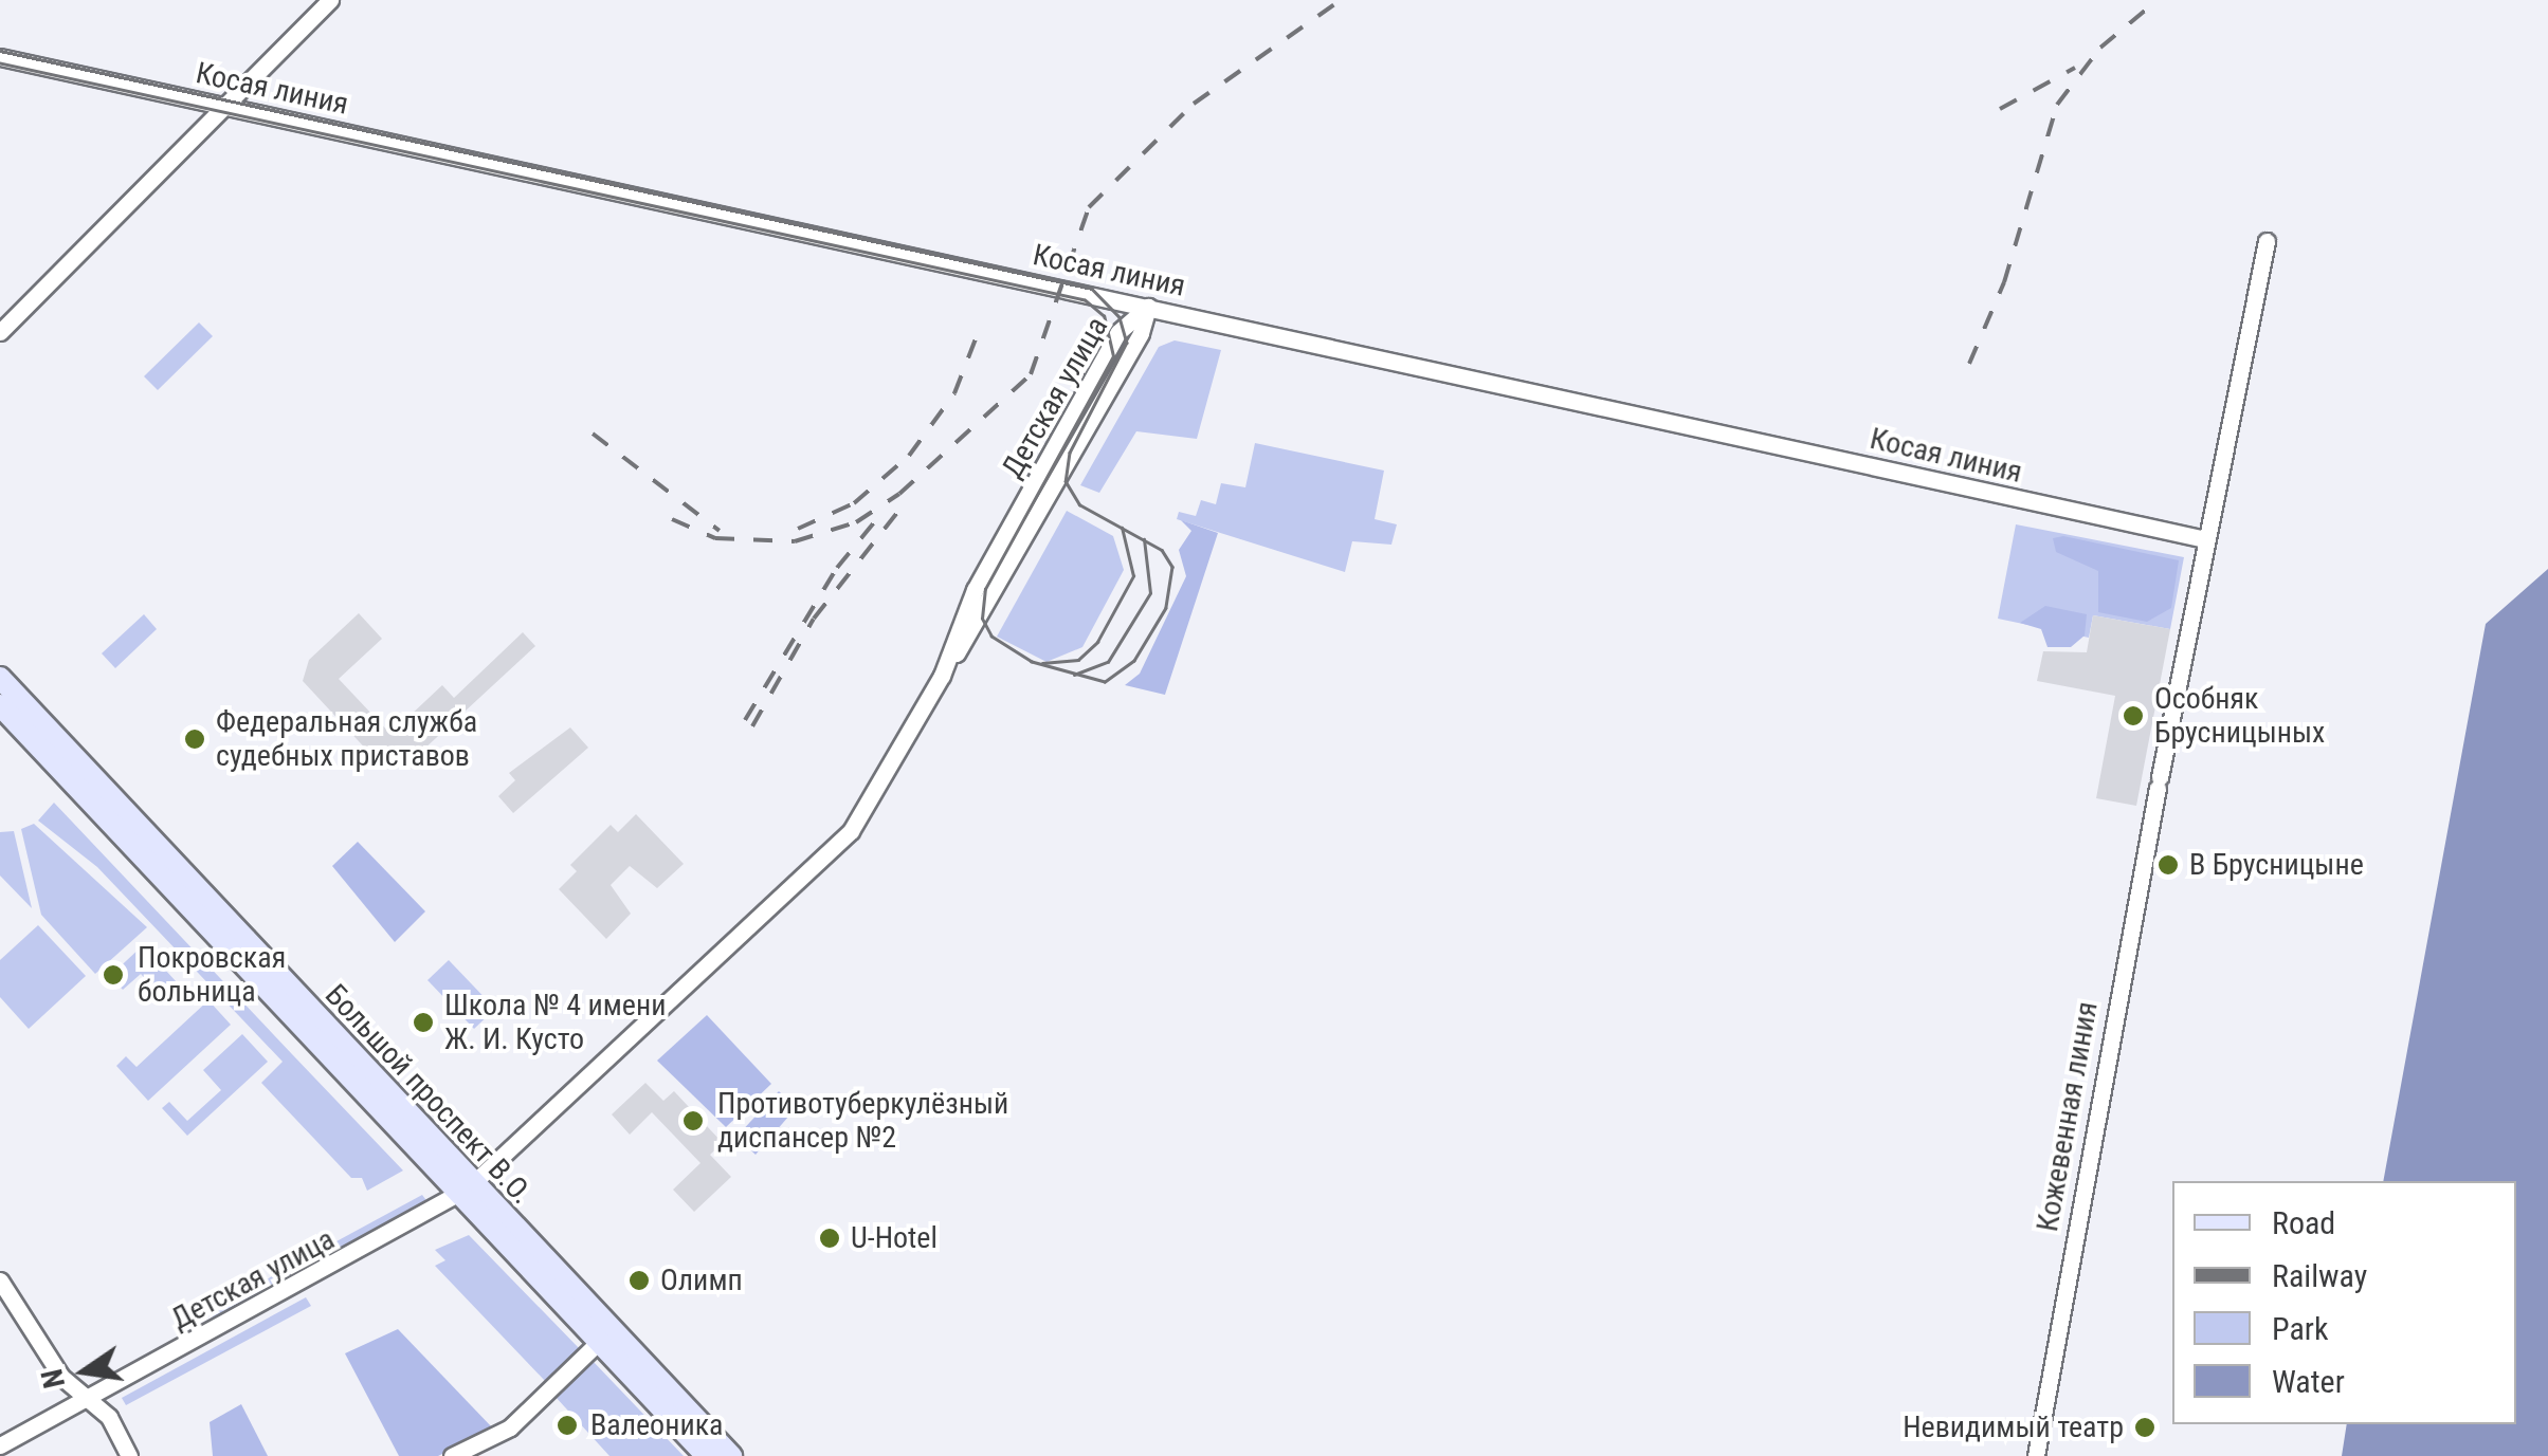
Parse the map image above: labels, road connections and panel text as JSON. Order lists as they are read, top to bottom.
{
  "streets": {
    "main road": ["Большой проспект В.О."],
    "street": ["Косая линия", "Детская улица", "Кожевенная линия"]
  },
  "crossings": [
    ["Косая линия", "Детская улица"],
    ["Косая линия", "Кожевенная линия"],
    ["Детская улица", "Большой проспект В.О."]
  ],
  "places": [
    "Особняк Брусницыных",
    "Федеральная служба судебных приставов",
    "В Брусницыне",
    "Покровская больница",
    "Школа № 4 имени Ж. И. Кусто",
    "Противотуберкулёзный диспансер №2",
    "U-Hotel",
    "Олимп",
    "Валеоника",
    "Невидимый театр"
  ],
  "legend": [
    "Road",
    "Railway",
    "Park",
    "Water"
  ],
  "north": "left"
}
